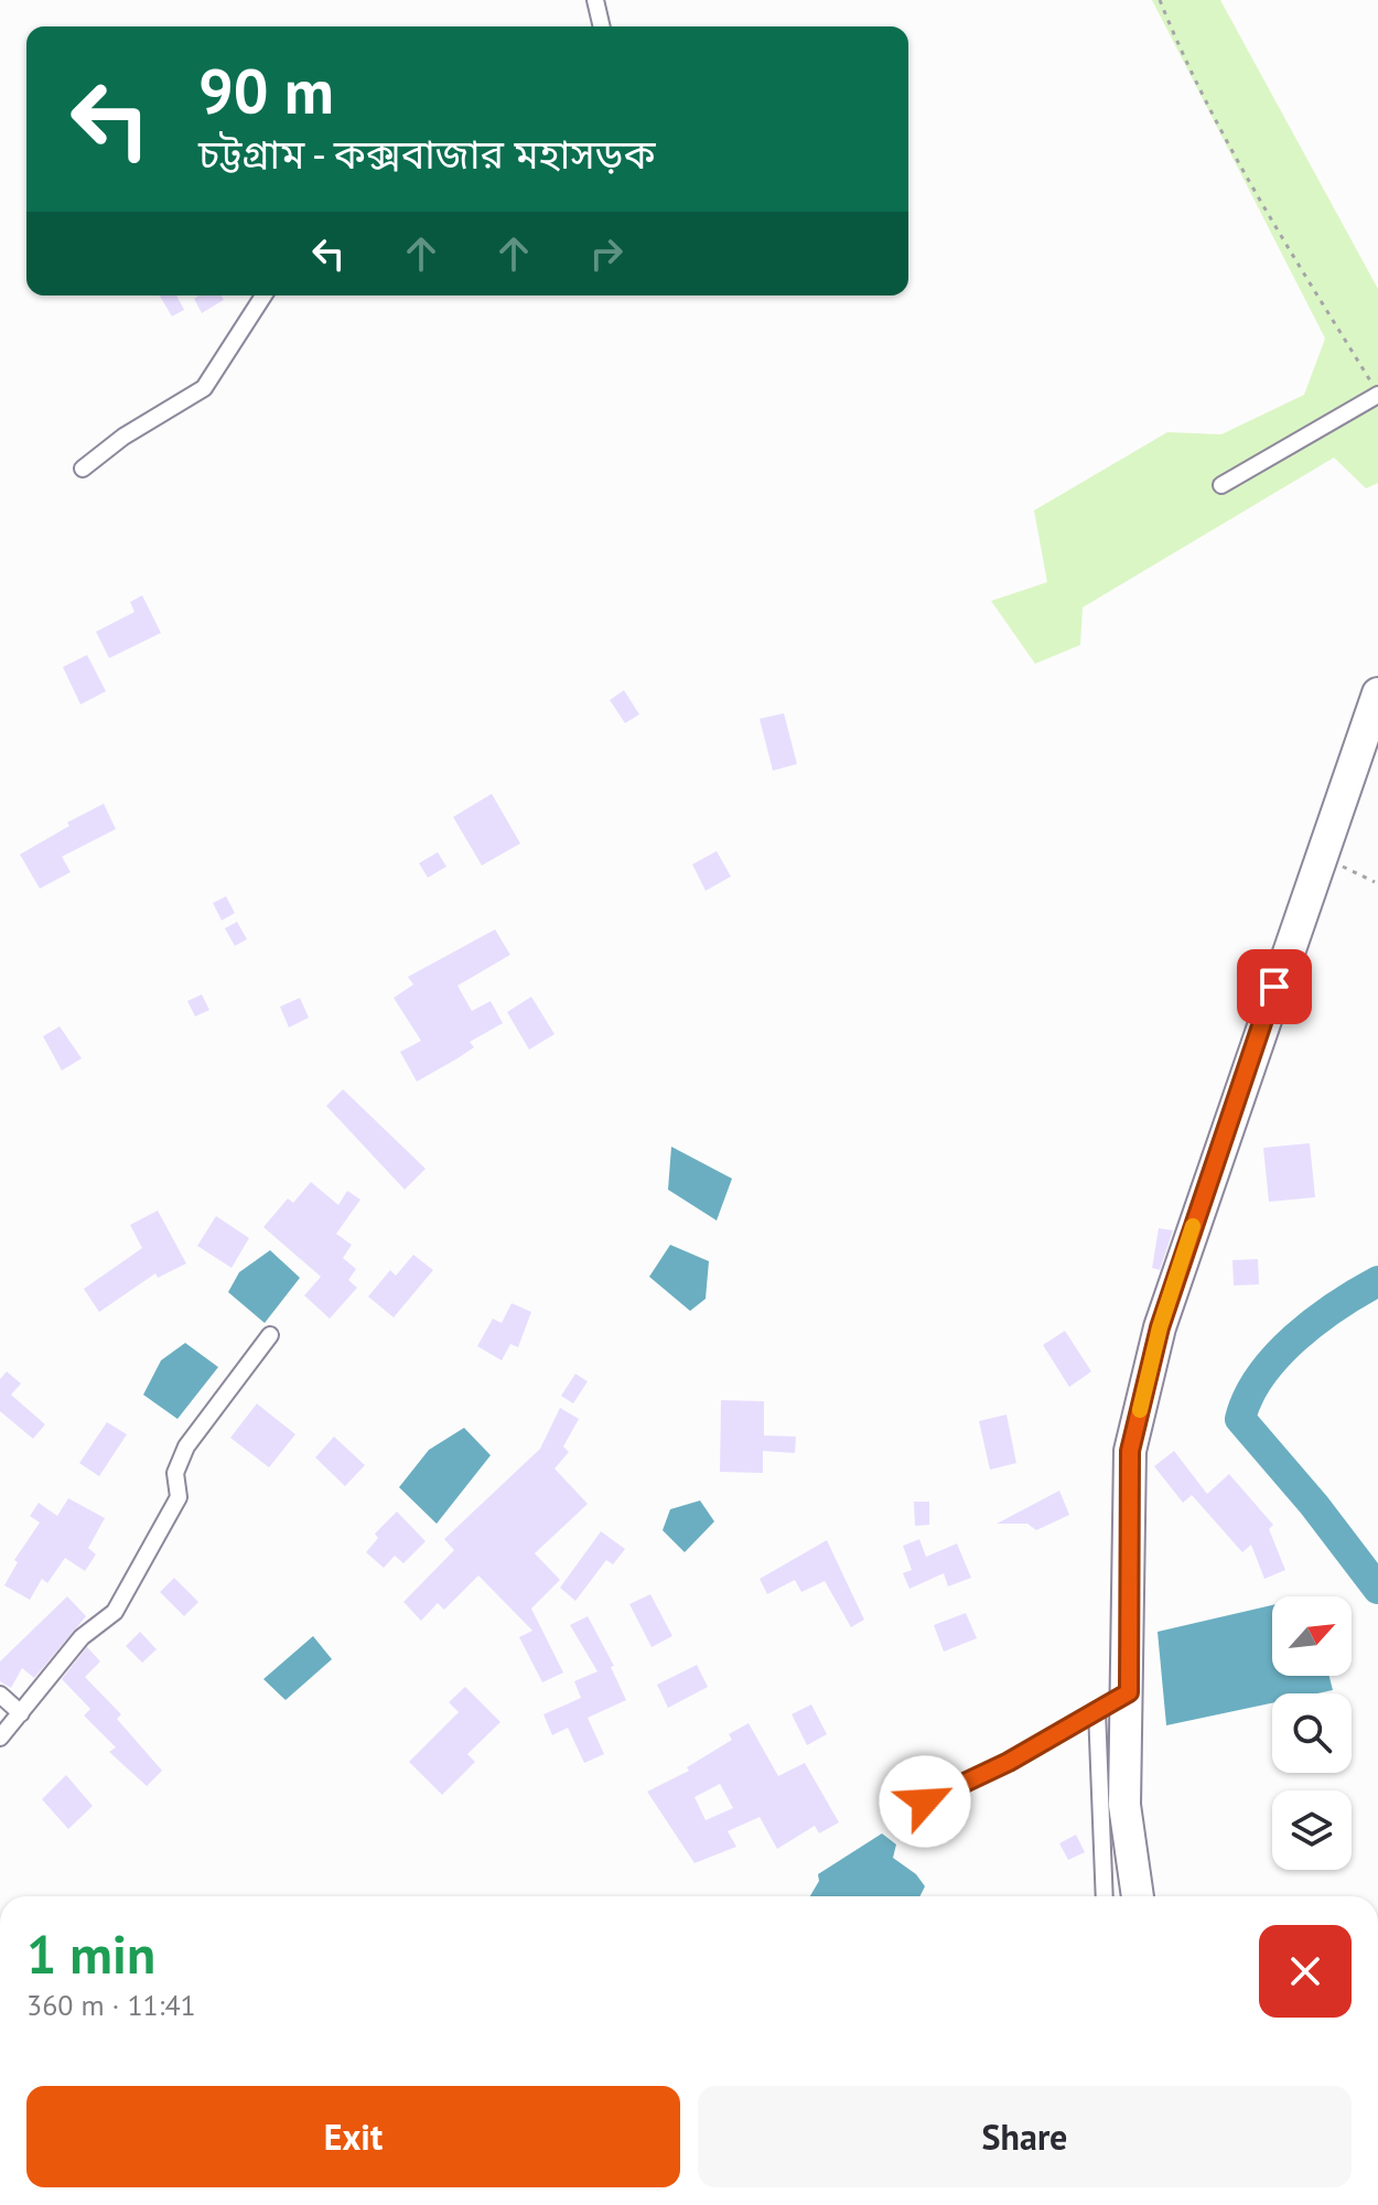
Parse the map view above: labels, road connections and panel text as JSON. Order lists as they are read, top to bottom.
{
  "north": "top right",
  "page": {
    "turn": ["90 m", "চট্টগ্রাম - কক্সবাজার মহাসড়ক"],
    "heading": ["1 min", "360 m · 11:41"],
    "buttons": ["Exit", "Share"]
  }
}
